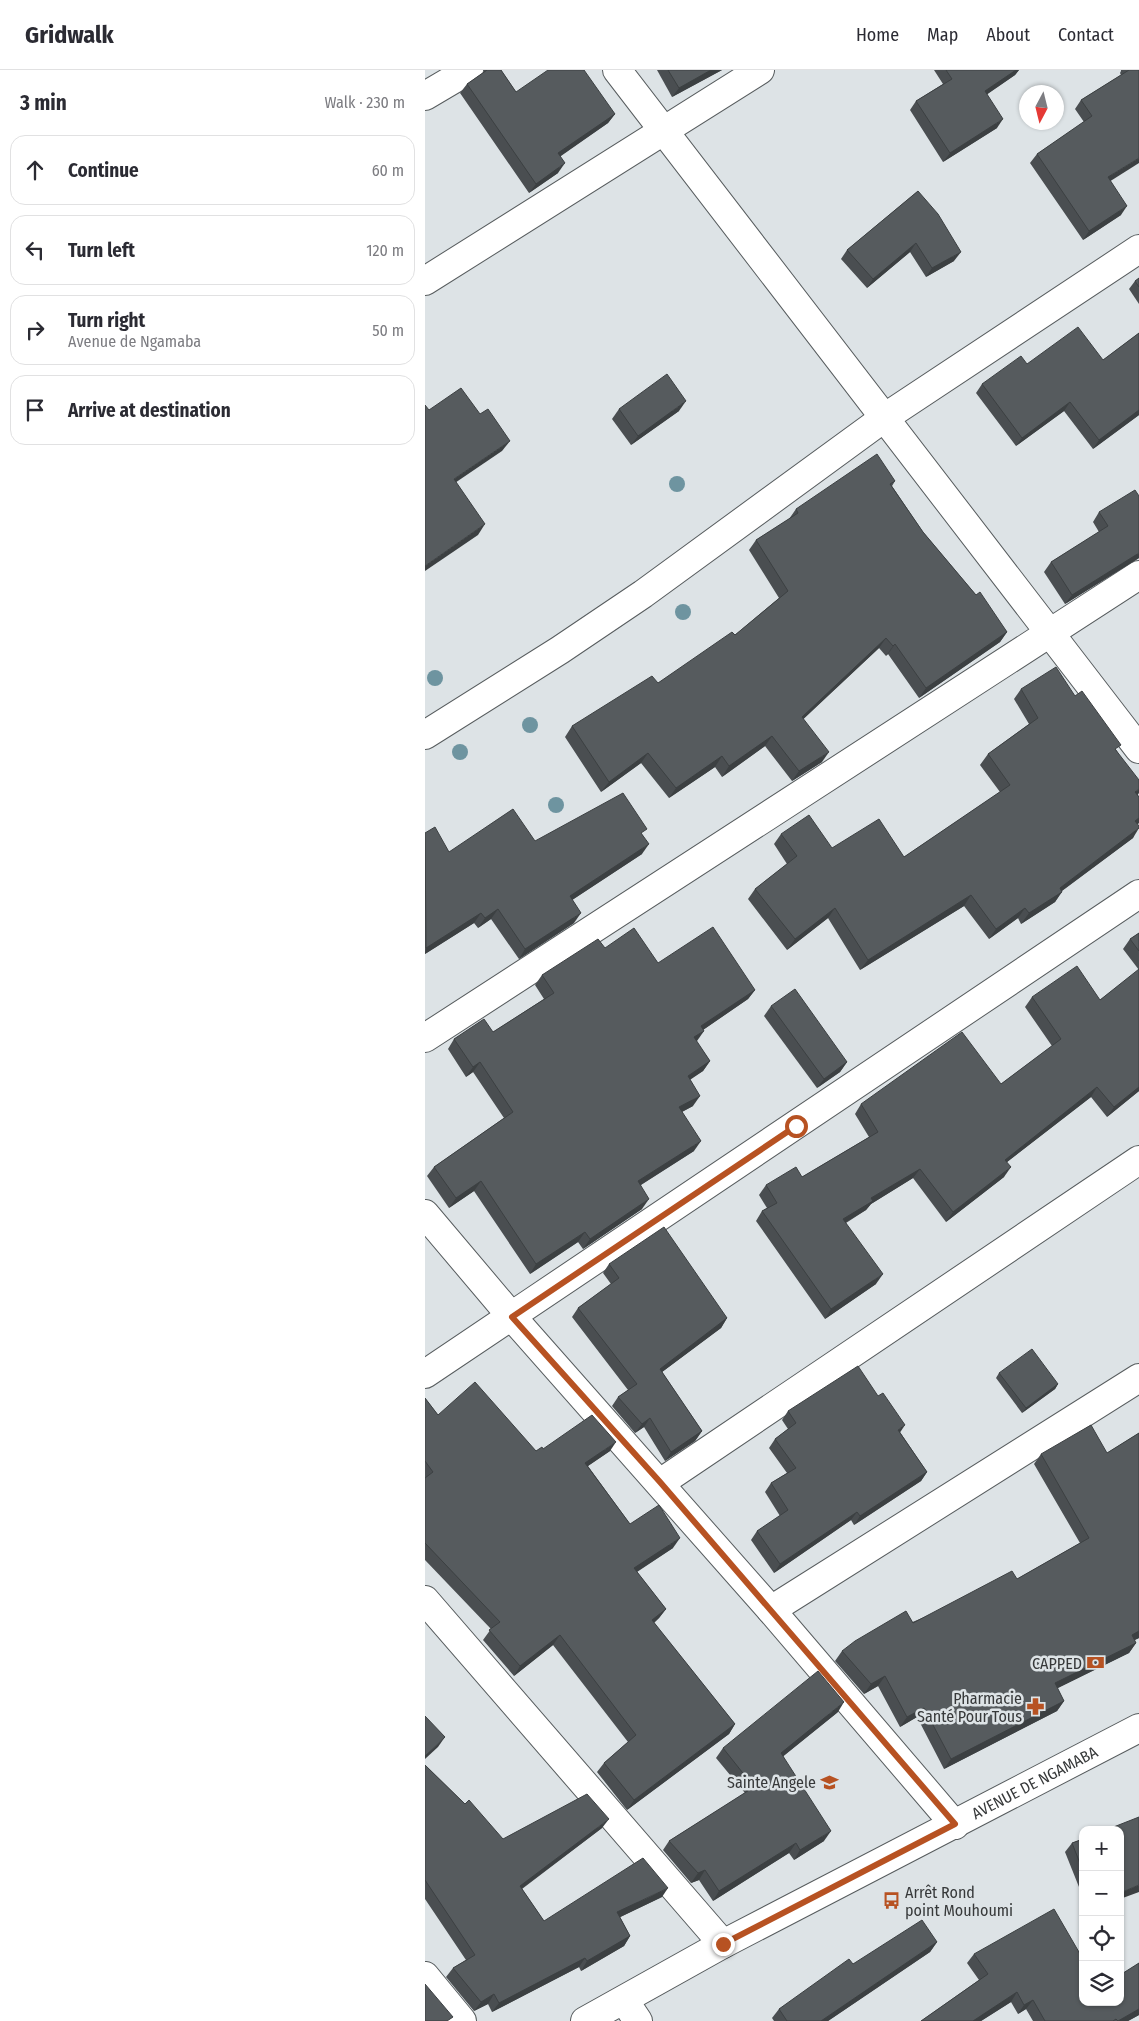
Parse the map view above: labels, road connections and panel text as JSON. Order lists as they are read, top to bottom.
{
  "streets": {
    "street": ["AVENUE DE NGAMABA"]
  },
  "places": {
    "bank": ["CAPPED"],
    "pharmacy": ["Pharmacie Santé Pour Tous"],
    "school or university": ["Sainte Angele"],
    "bus stop": ["Arrêt Rond point Mouhoumi"]
  },
  "north": "bottom",
  "page": {
    "header": "Gridwalk",
    "nav": [
      "Home",
      "Map",
      "About",
      "Contact"
    ],
    "heading": ["3 min", "Walk · 230 m"],
    "list": [
      ["Continue", "60 m"],
      ["Turn left", "120 m"],
      ["Turn right", "Avenue de Ngamaba", "50 m"],
      "Arrive at destination"
    ],
    "map_buttons": ["+", "−"]
  }
}
